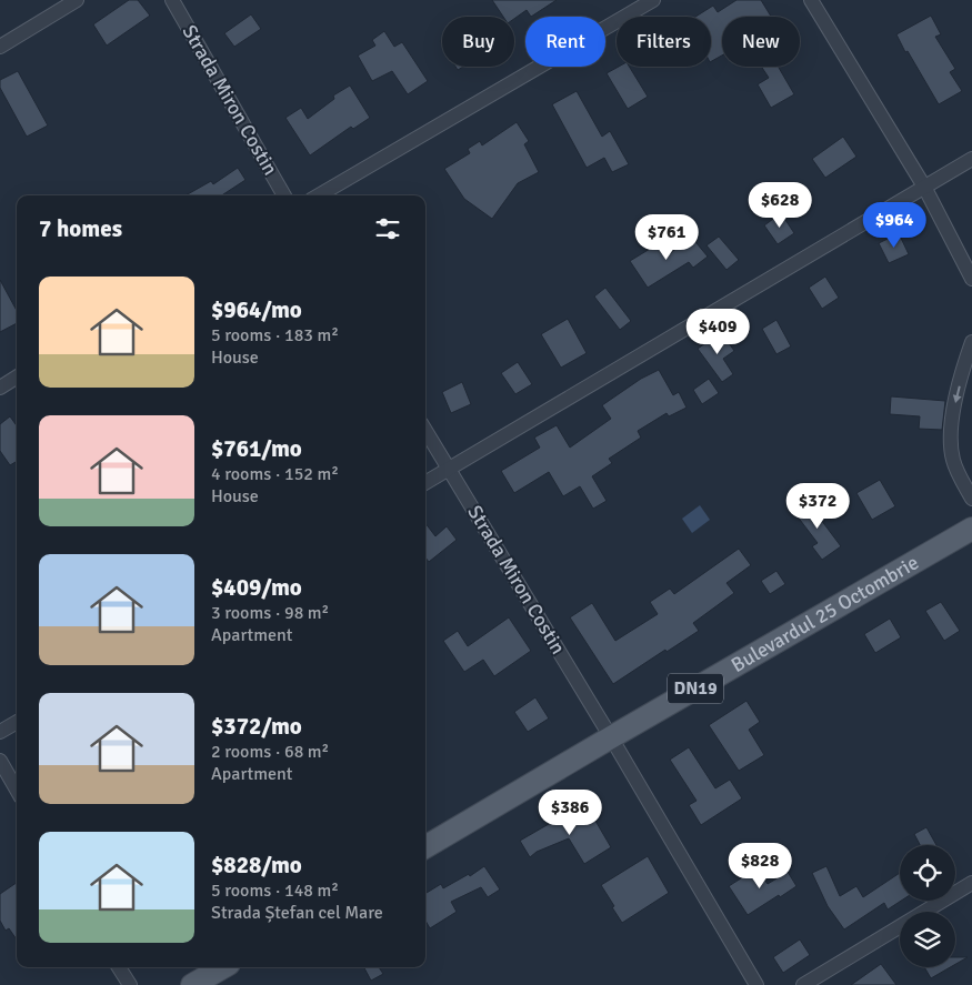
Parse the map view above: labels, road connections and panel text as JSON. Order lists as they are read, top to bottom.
{
  "streets": {
    "main road": ["Bulevardul 25 Octombrie", "DN19"],
    "street": ["Strada Miron Costin"]
  },
  "crossings": [
    ["Strada Miron Costin", "Bulevardul 25 Octombrie"]
  ],
  "page": {
    "chip": [
      "Buy",
      "Rent",
      "Filters",
      "New"
    ],
    "price": [
      "$628",
      "$964",
      "$761",
      "$409",
      "$372",
      "$386",
      "$828"
    ],
    "heading": "7 homes",
    "list": [
      {
        "name": "$964/mo",
        "note": "5 rooms · 183 m² · House"
      },
      {
        "name": "$761/mo",
        "note": "4 rooms · 152 m² · House"
      },
      {
        "name": "$409/mo",
        "note": "3 rooms · 98 m² · Apartment"
      },
      {
        "name": "$372/mo",
        "note": "2 rooms · 68 m² · Apartment"
      },
      {
        "name": "$828/mo",
        "note": "5 rooms · 148 m² · Strada Ștefan cel Mare"
      }
    ]
  }
}
